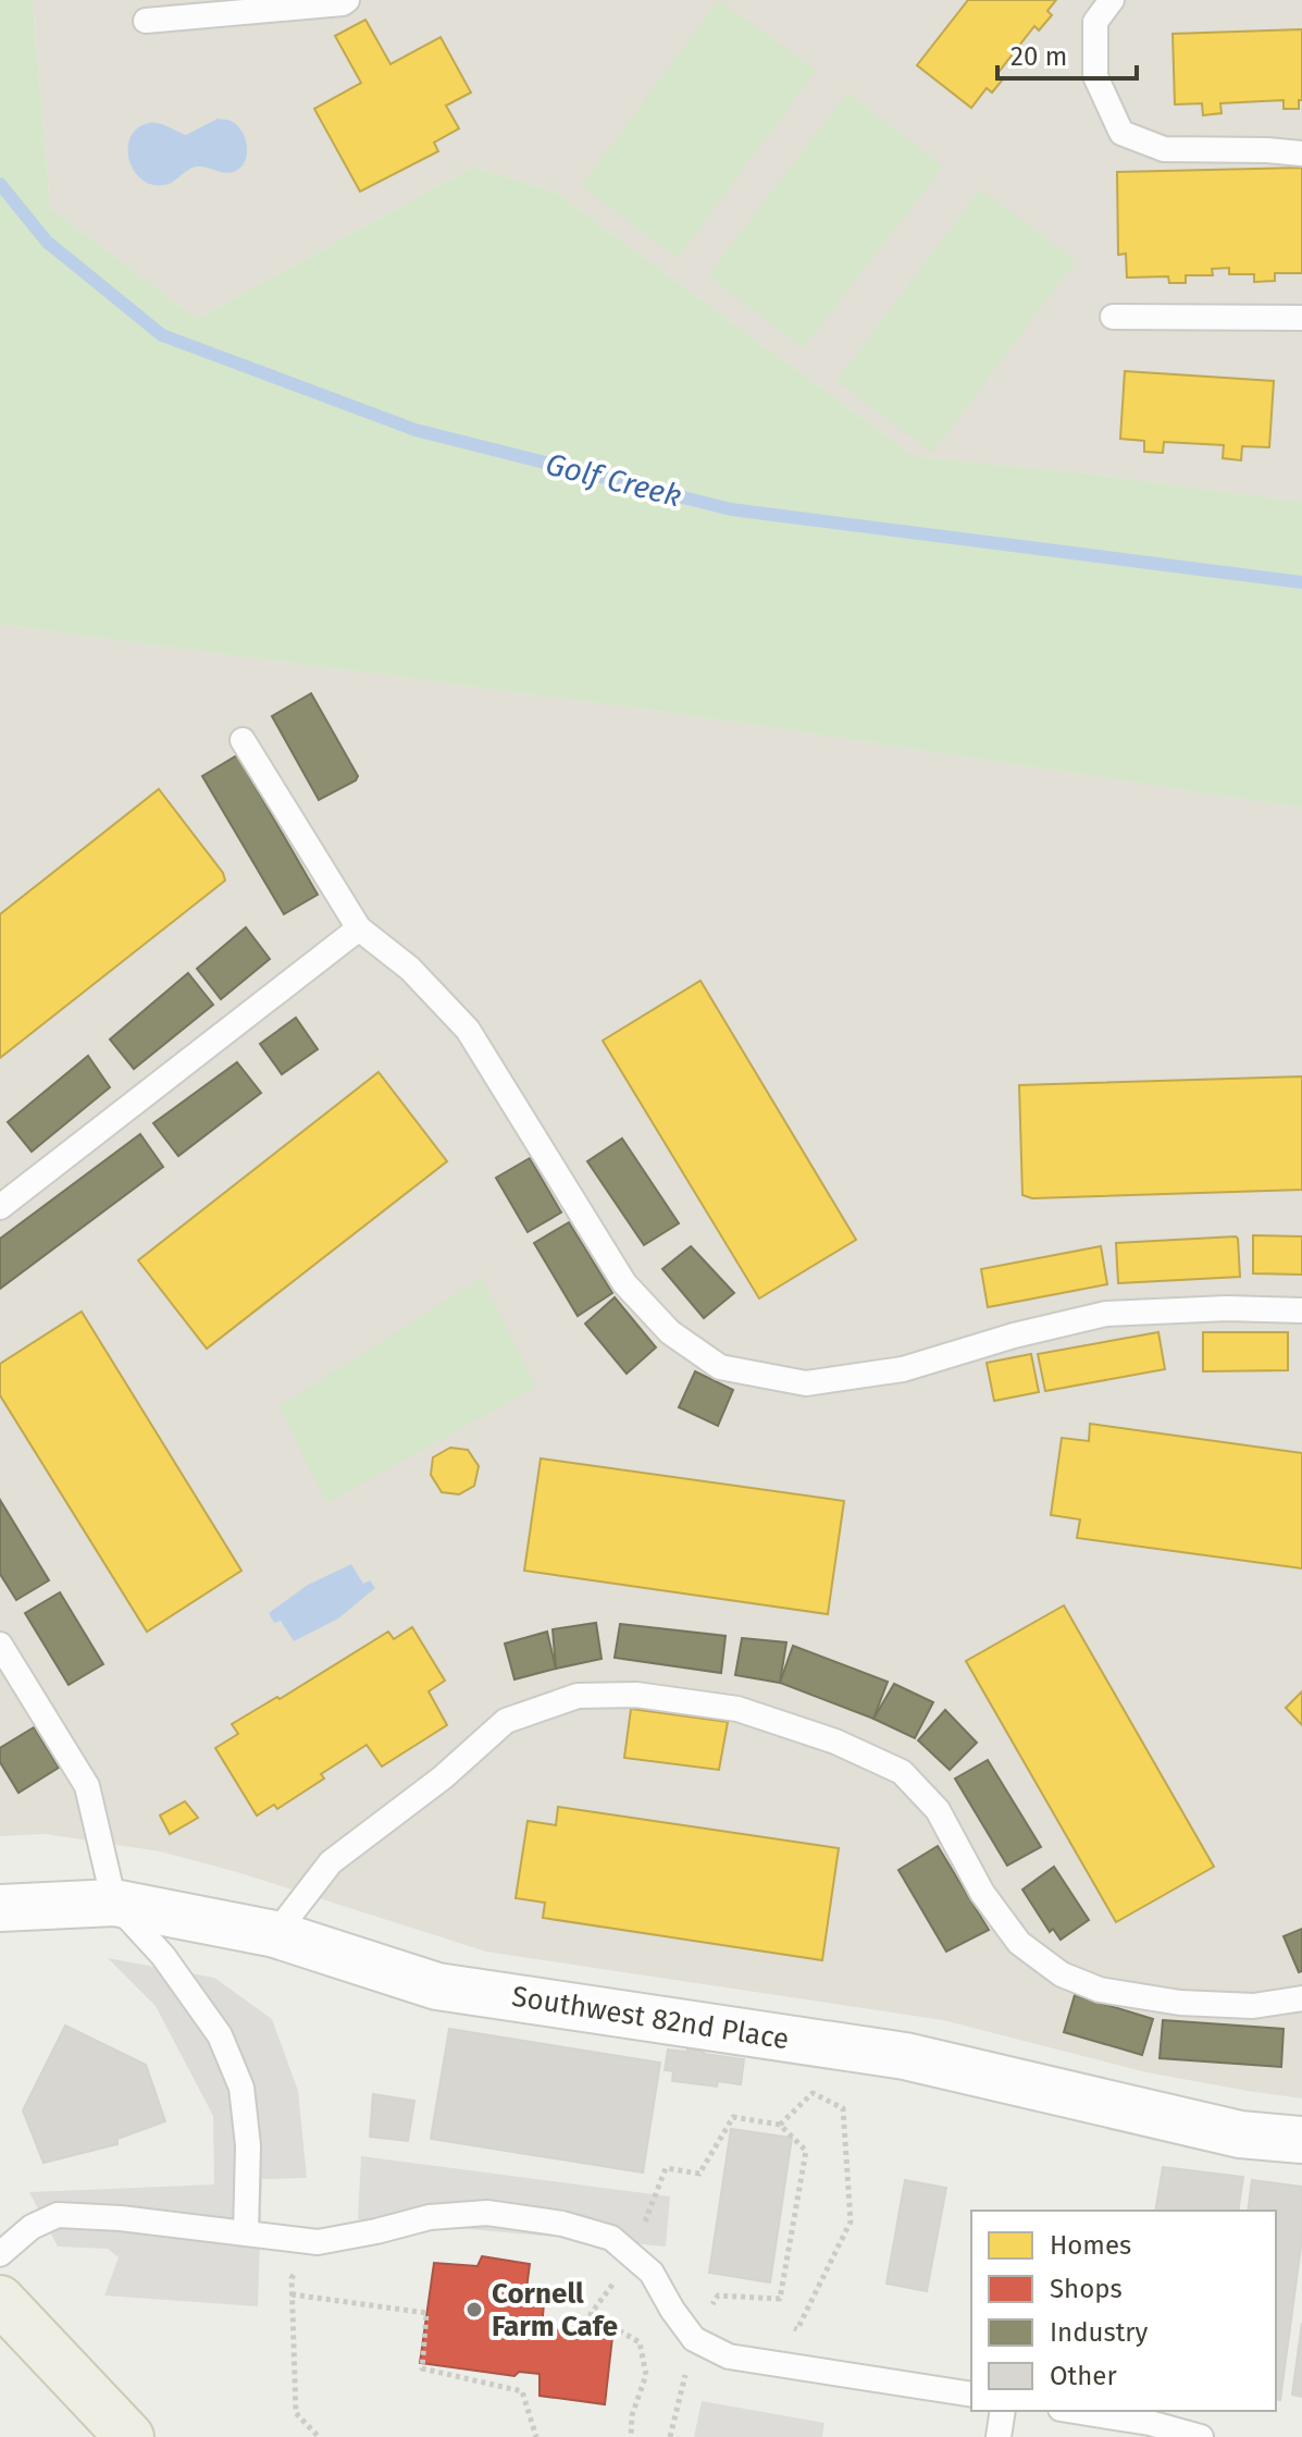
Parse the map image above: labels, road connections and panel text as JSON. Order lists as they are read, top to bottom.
{
  "streets": {
    "street": ["Southwest 82nd Place"]
  },
  "water": ["Golf Creek"],
  "places": ["Cornell Farm Cafe"],
  "legend": [
    "Homes",
    "Shops",
    "Industry",
    "Other"
  ],
  "scale_bar": "20 m"
}
